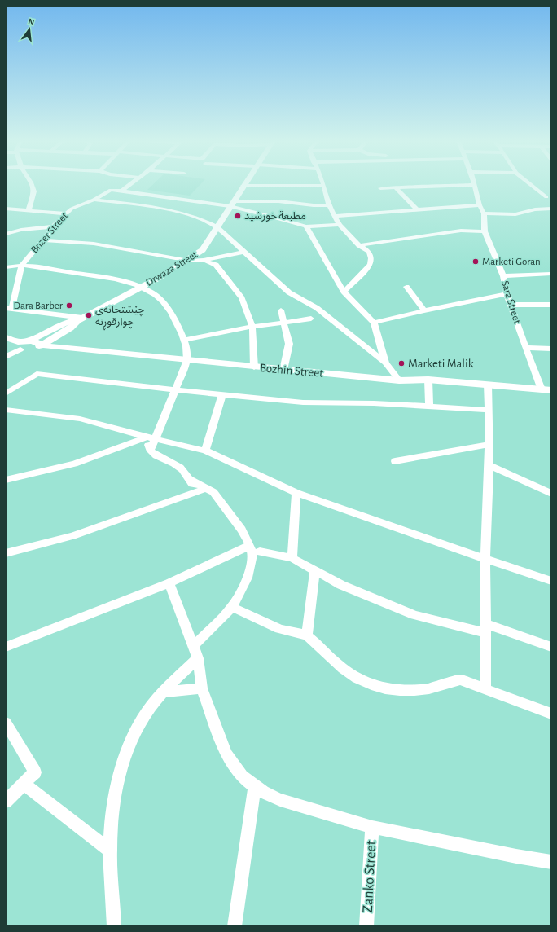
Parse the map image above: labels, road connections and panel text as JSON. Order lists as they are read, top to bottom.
{
  "streets": {
    "street": [
      "Bnzer Street",
      "Drwaza Street",
      "Sara Street",
      "Bozhin Street",
      "Zanko Street"
    ]
  },
  "crossings": [
    ["Drwaza Street", "Bozhin Street"],
    ["Sara Street", "Bozhin Street"]
  ],
  "places": [
    "مطبعة خورشيد",
    "Marketi Goran",
    "Dara Barber",
    "چێشتخانەی چوارقوڕنە",
    "Marketi Malik"
  ],
  "north": "top"
}
